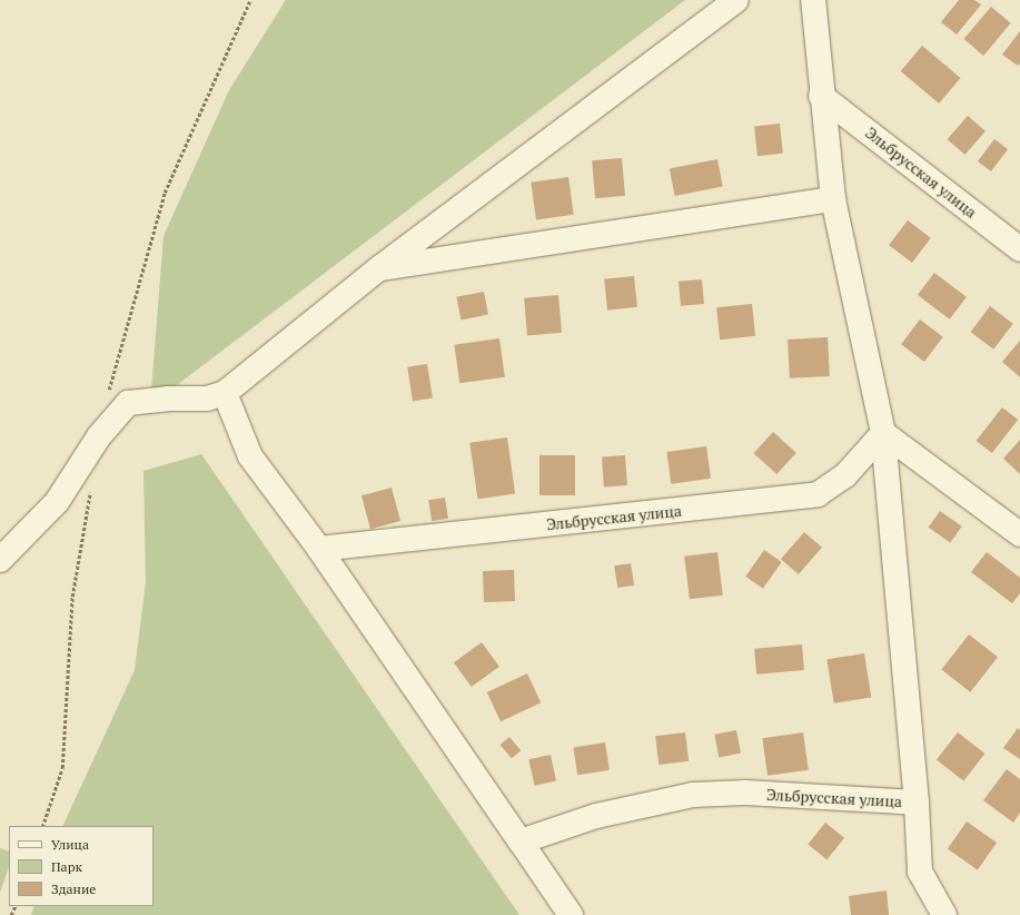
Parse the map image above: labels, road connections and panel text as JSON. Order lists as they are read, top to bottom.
{
  "streets": {
    "street": ["Эльбрусская улица"]
  },
  "legend": ["Улица", "Парк", "Здание"]
}
